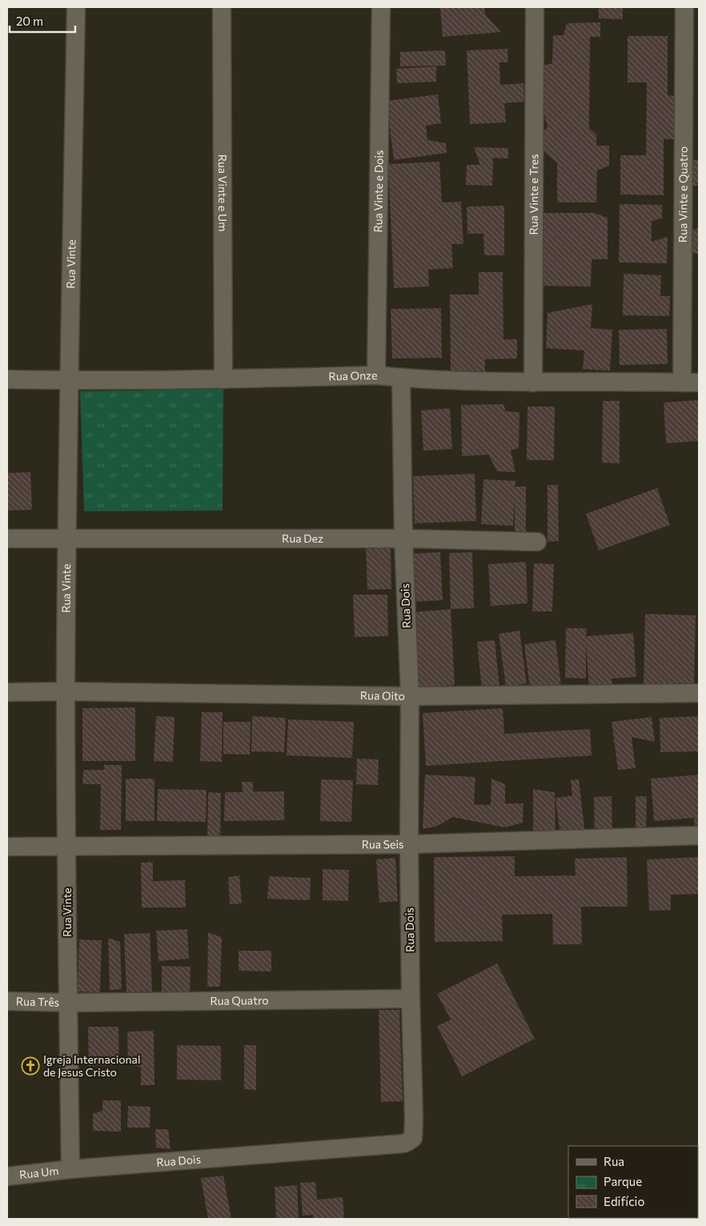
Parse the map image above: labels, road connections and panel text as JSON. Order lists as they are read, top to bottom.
{
  "streets": {
    "street": [
      "Rua Vinte e Dois",
      "Rua Vinte e Um",
      "Rua Vinte e Tres",
      "Rua Vinte e Quatro",
      "Rua Vinte",
      "Rua Onze",
      "Rua Dez",
      "Rua Dois",
      "Rua Oito",
      "Rua Seis",
      "Rua Quatro",
      "Rua Três",
      "Rua Um"
    ]
  },
  "crossings": [
    ["Rua Vinte e Dois", "Rua Onze"],
    ["Rua Vinte e Um", "Rua Onze"],
    ["Rua Vinte e Tres", "Rua Onze"],
    ["Rua Vinte e Quatro", "Rua Onze"],
    ["Rua Vinte", "Rua Onze"],
    ["Rua Vinte", "Rua Dez"],
    ["Rua Vinte", "Rua Dois"],
    ["Rua Vinte", "Rua Oito"],
    ["Rua Vinte", "Rua Seis"],
    ["Rua Vinte", "Rua Quatro"],
    ["Rua Vinte", "Rua Três"],
    ["Rua Vinte", "Rua Um"],
    ["Rua Onze", "Rua Dois"],
    ["Rua Dez", "Rua Dois"],
    ["Rua Dois", "Rua Oito"],
    ["Rua Dois", "Rua Seis"],
    ["Rua Dois", "Rua Quatro"],
    ["Rua Dois", "Rua Um"],
    ["Rua Quatro", "Rua Três"]
  ],
  "places": {
    "church": ["Igreja Internacional de Jesus Cristo"]
  },
  "legend": ["Rua", "Parque", "Edifício"],
  "scale_bar": "20 m"
}
